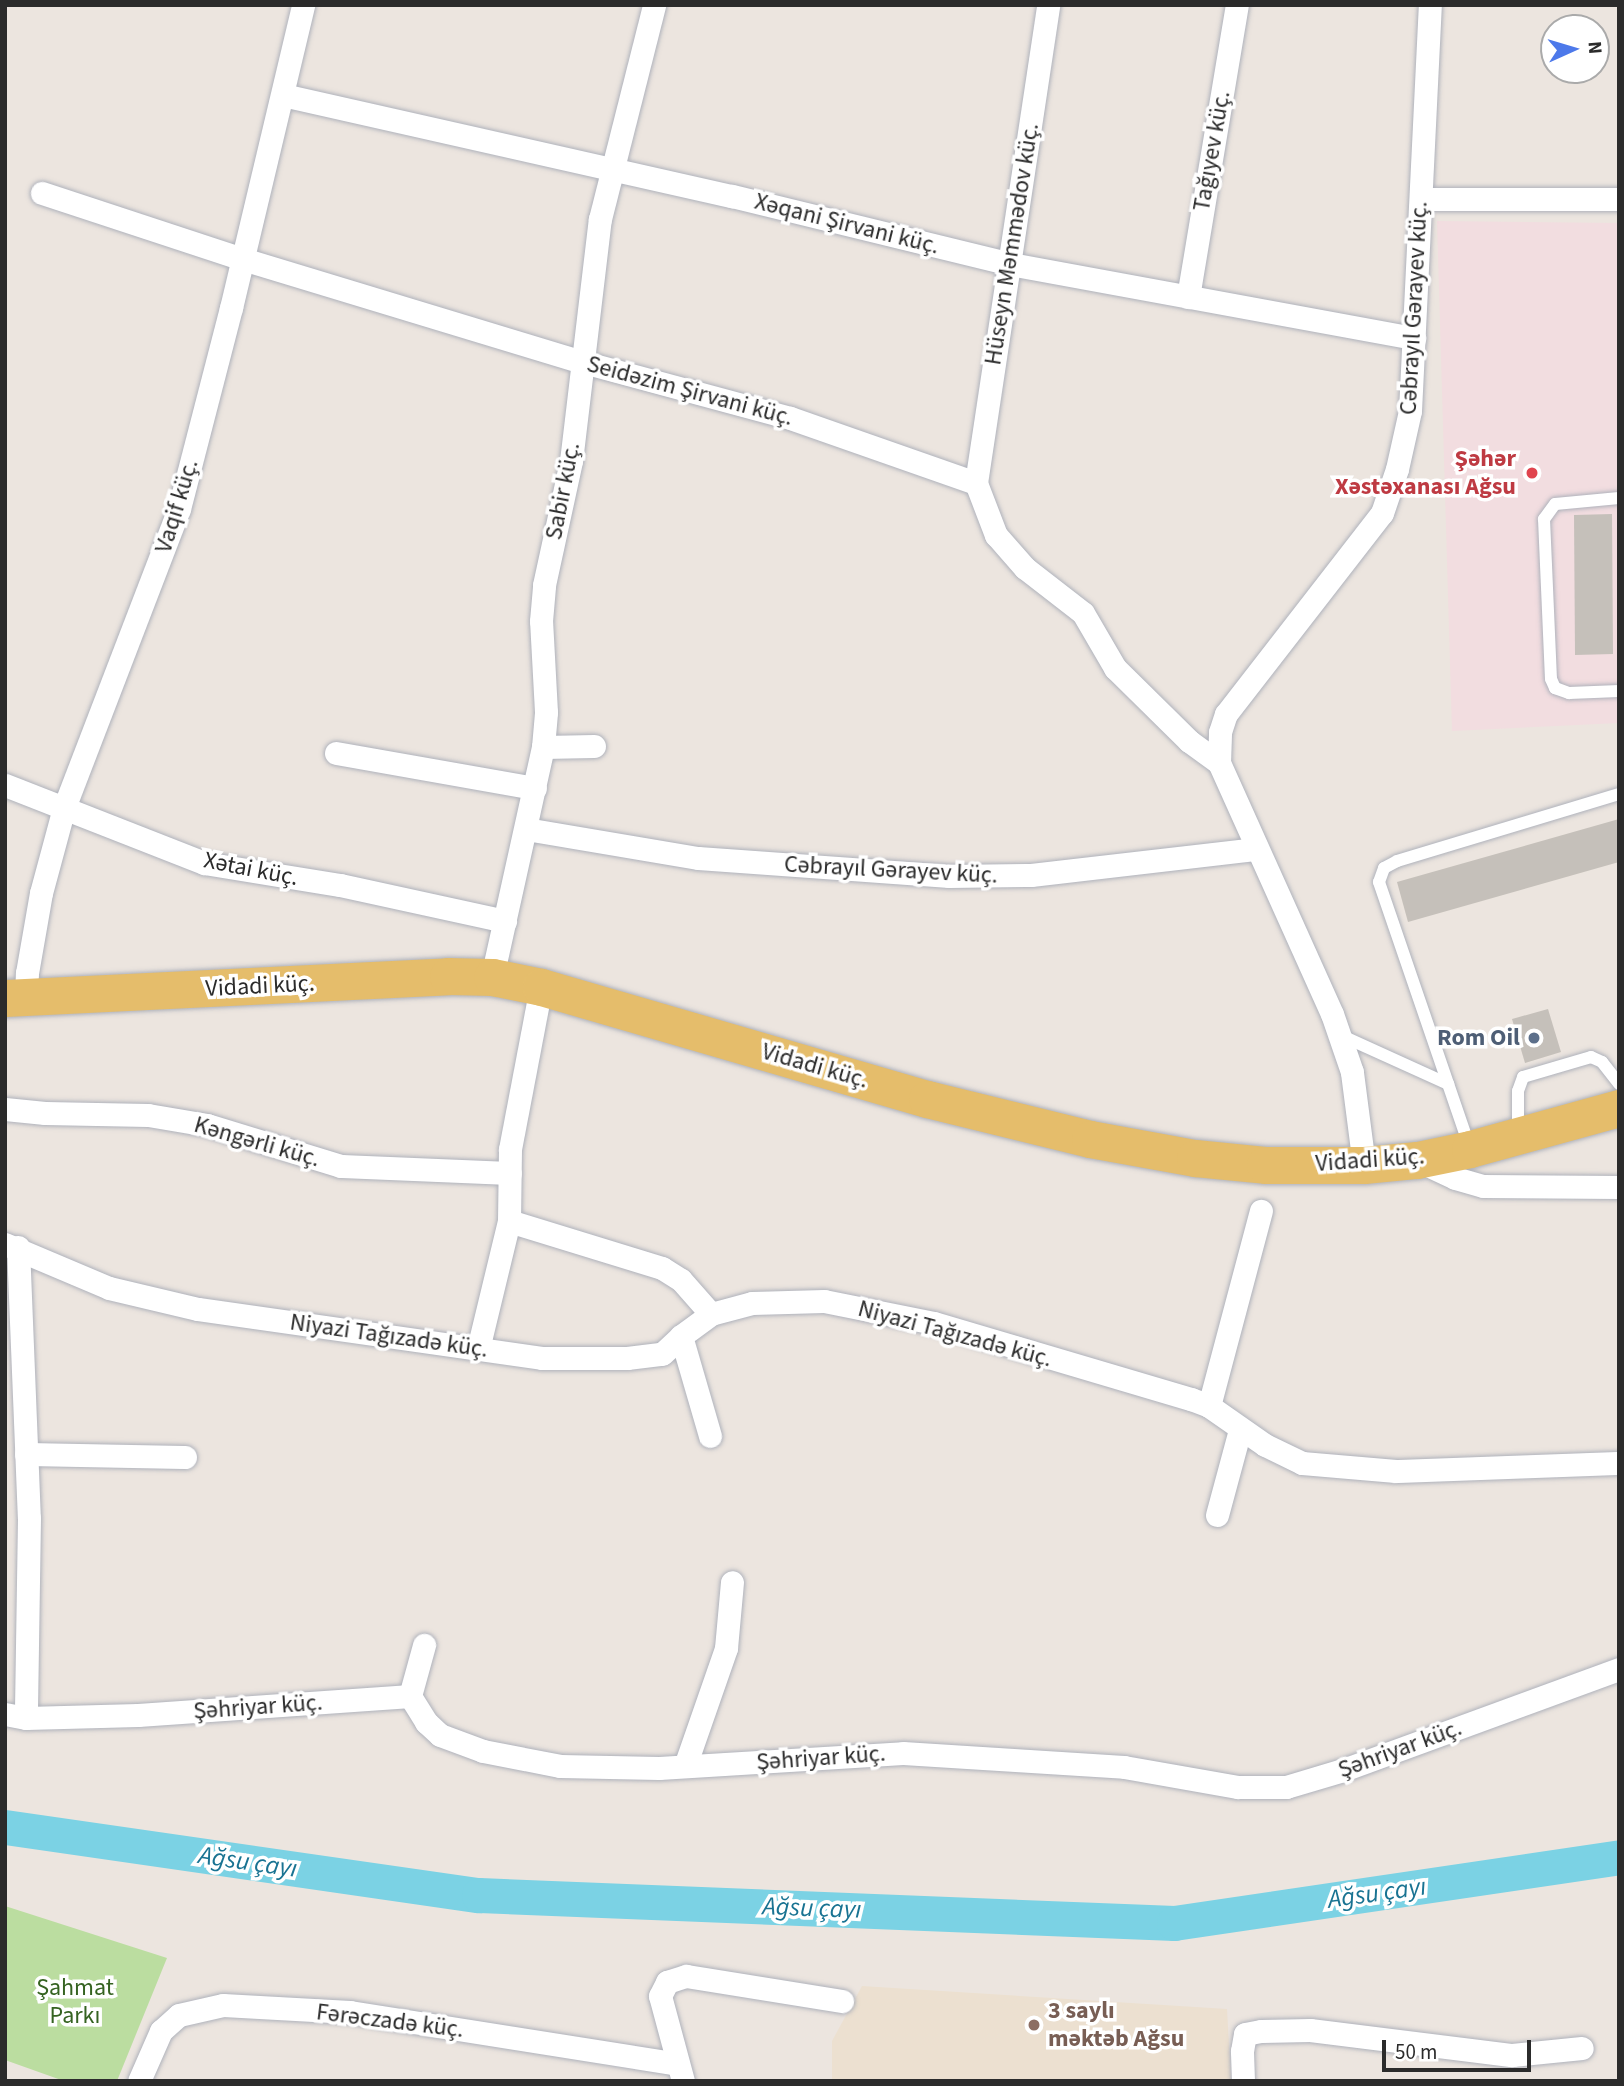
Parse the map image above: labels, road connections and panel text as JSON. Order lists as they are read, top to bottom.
{
  "streets": {
    "main road": ["Vidadi küç."],
    "street": [
      "Tağıyev küç.",
      "Xəqani Şirvani küç.",
      "Hüseyn Məmmədov küç.",
      "Cəbrayıl Gərayev küç.",
      "Seidəzim Şirvani küç.",
      "Sabir küç.",
      "Vaqif küç.",
      "Xətai küç.",
      "Kəngərli küç.",
      "Niyazi Tağızadə küç.",
      "Şəhriyar küç.",
      "Fərəczadə küç."
    ]
  },
  "crossings": [
    ["Tağıyev küç.", "Xəqani Şirvani küç."],
    ["Xəqani Şirvani küç.", "Hüseyn Məmmədov küç."],
    ["Xəqani Şirvani küç.", "Cəbrayıl Gərayev küç."],
    ["Xəqani Şirvani küç.", "Sabir küç."],
    ["Xəqani Şirvani küç.", "Vaqif küç."],
    ["Hüseyn Məmmədov küç.", "Seidəzim Şirvani küç."],
    ["Cəbrayıl Gərayev küç.", "Sabir küç."],
    ["Seidəzim Şirvani küç.", "Sabir küç."],
    ["Seidəzim Şirvani küç.", "Vaqif küç."],
    ["Sabir küç.", "Xətai küç."],
    ["Sabir küç.", "Vidadi küç."],
    ["Vaqif küç.", "Xətai küç."],
    ["Vaqif küç.", "Vidadi küç."],
    ["Niyazi Tağızadə küç.", "Şəhriyar küç."]
  ],
  "water": ["Ağsu çayı"],
  "parks": ["Şahmat Parkı"],
  "places": ["Şəhər Xəstəxanası Ağsu", "Rom Oil", "3 saylı məktəb Ağsu"],
  "scale_bar": "50 m",
  "north": "right"
}
